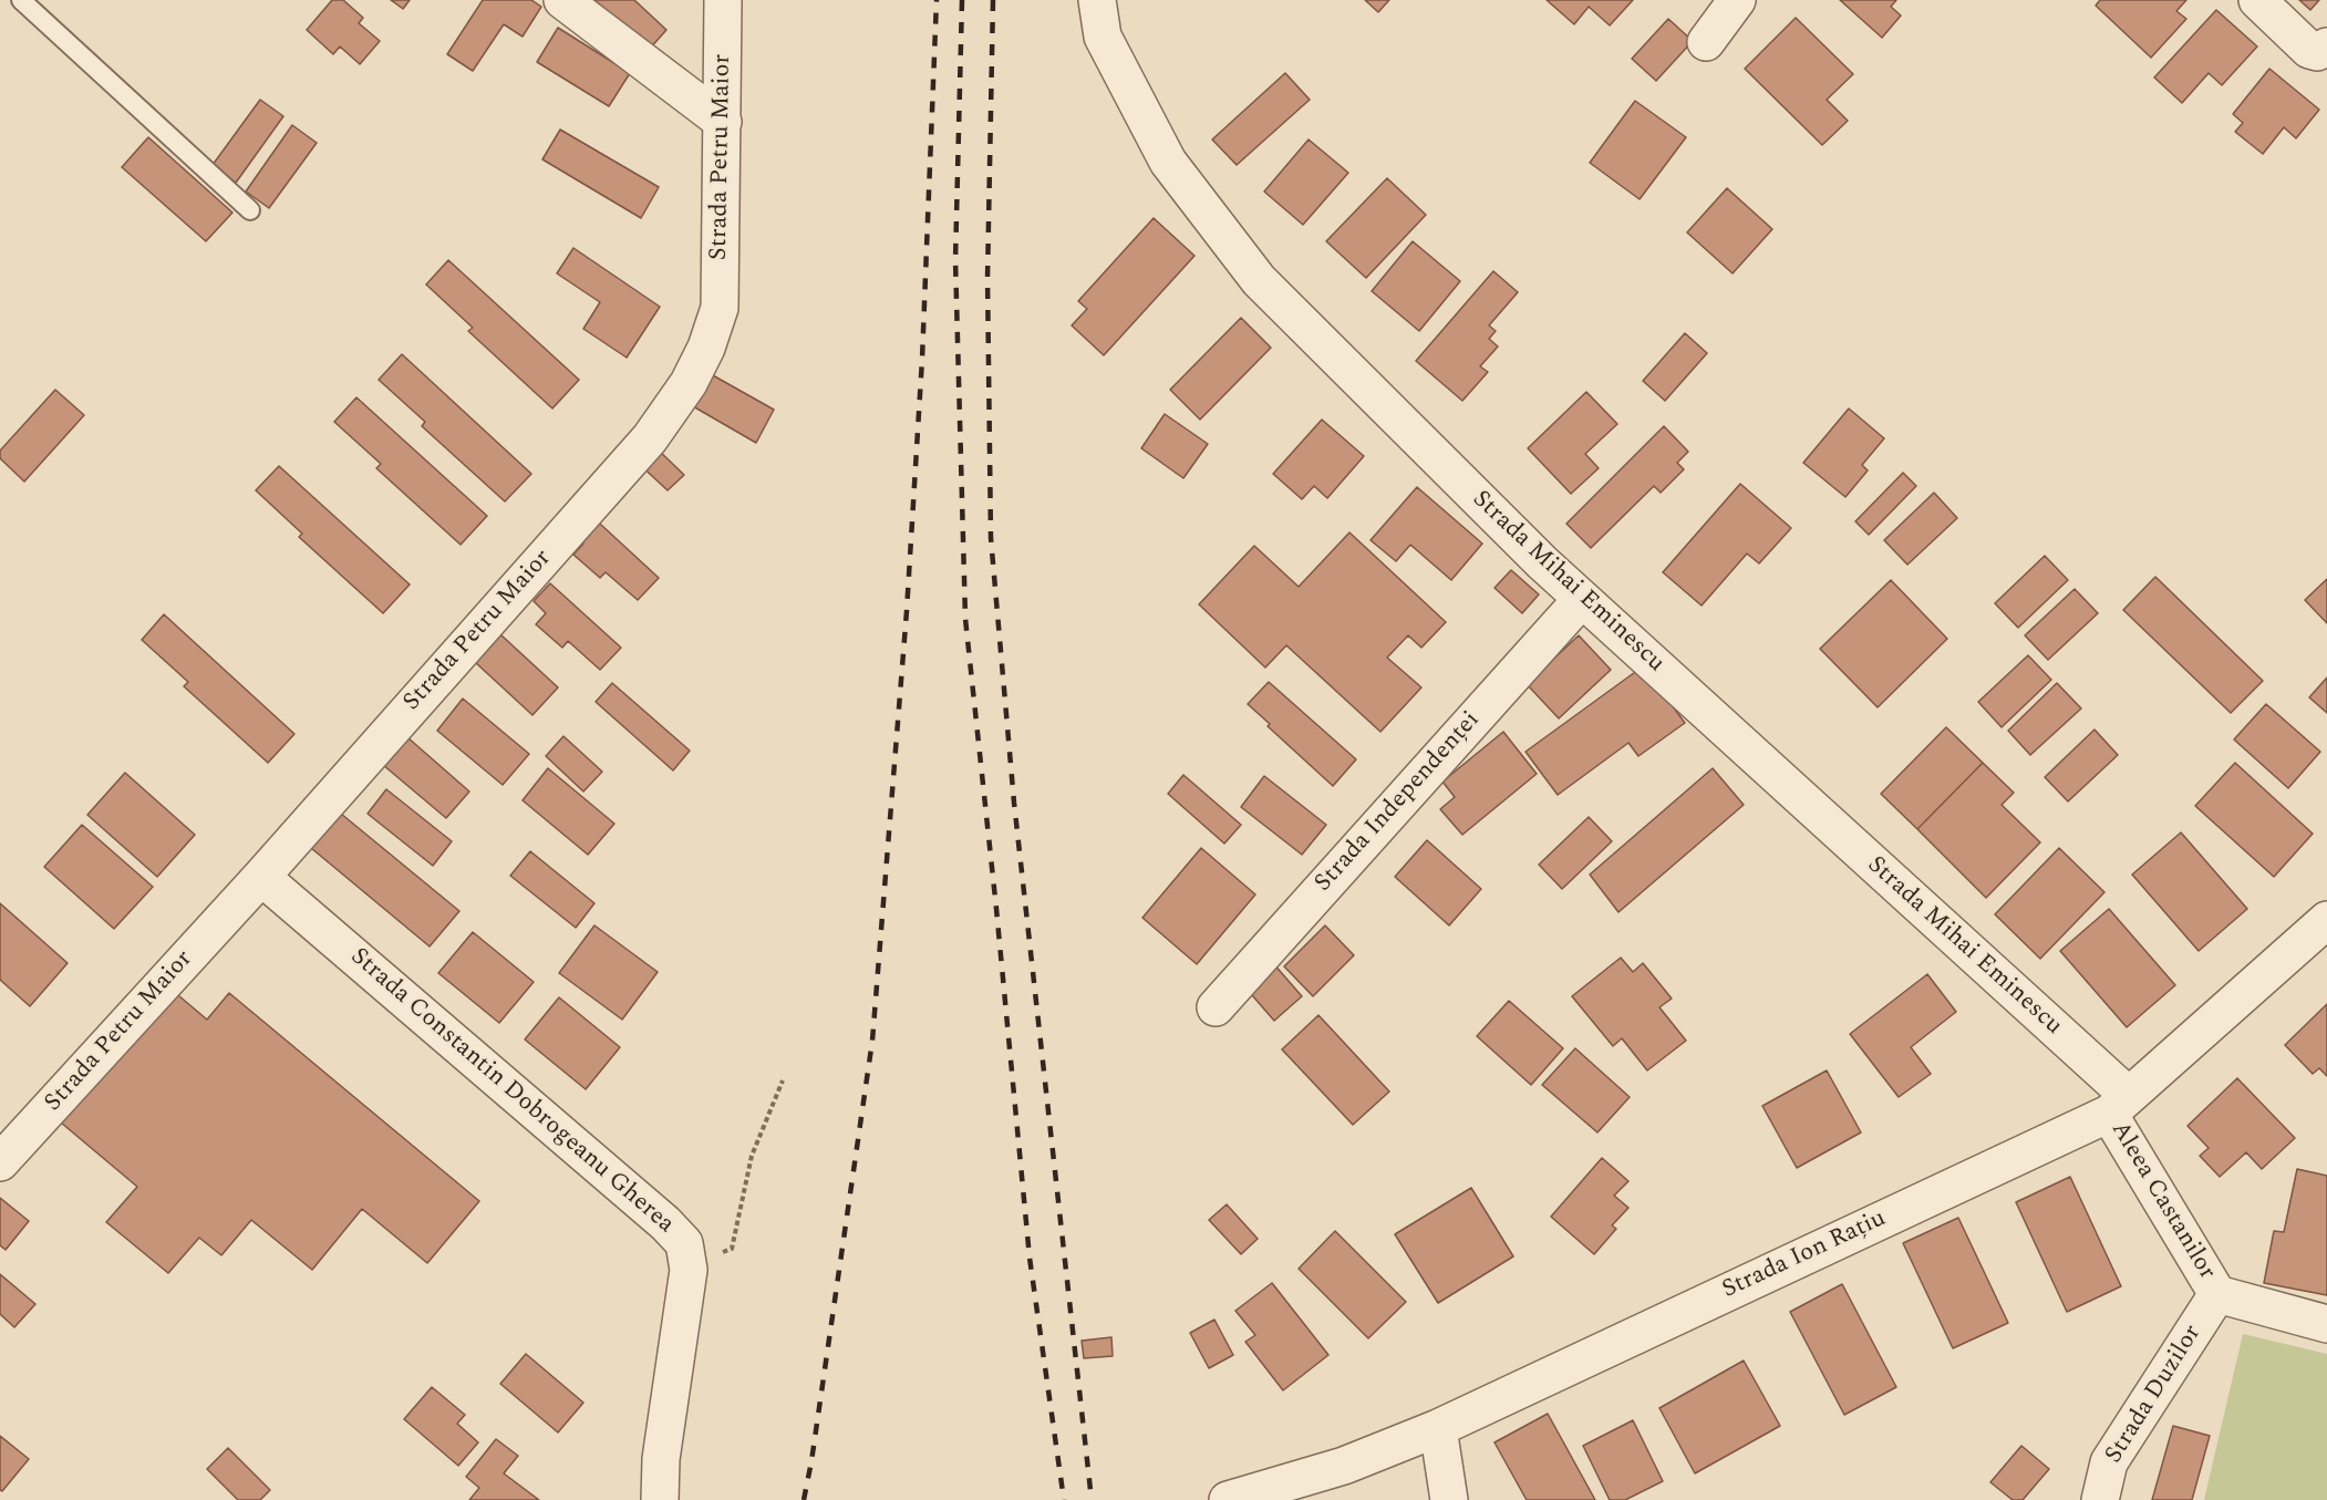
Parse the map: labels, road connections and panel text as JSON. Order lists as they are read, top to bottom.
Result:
{
  "streets": {
    "street": [
      "Strada Petru Maior",
      "Strada Mihai Eminescu",
      "Strada Independenței",
      "Strada Constantin Dobrogeanu Gherea",
      "Aleea Castanilor",
      "Strada Ion Rațiu",
      "Strada Duzilor"
    ]
  },
  "crossings": [
    ["Strada Petru Maior", "Strada Constantin Dobrogeanu Gherea"],
    ["Strada Mihai Eminescu", "Strada Independenței"],
    ["Strada Mihai Eminescu", "Aleea Castanilor"],
    ["Strada Mihai Eminescu", "Strada Ion Rațiu"],
    ["Aleea Castanilor", "Strada Ion Rațiu"],
    ["Aleea Castanilor", "Strada Duzilor"]
  ]
}
